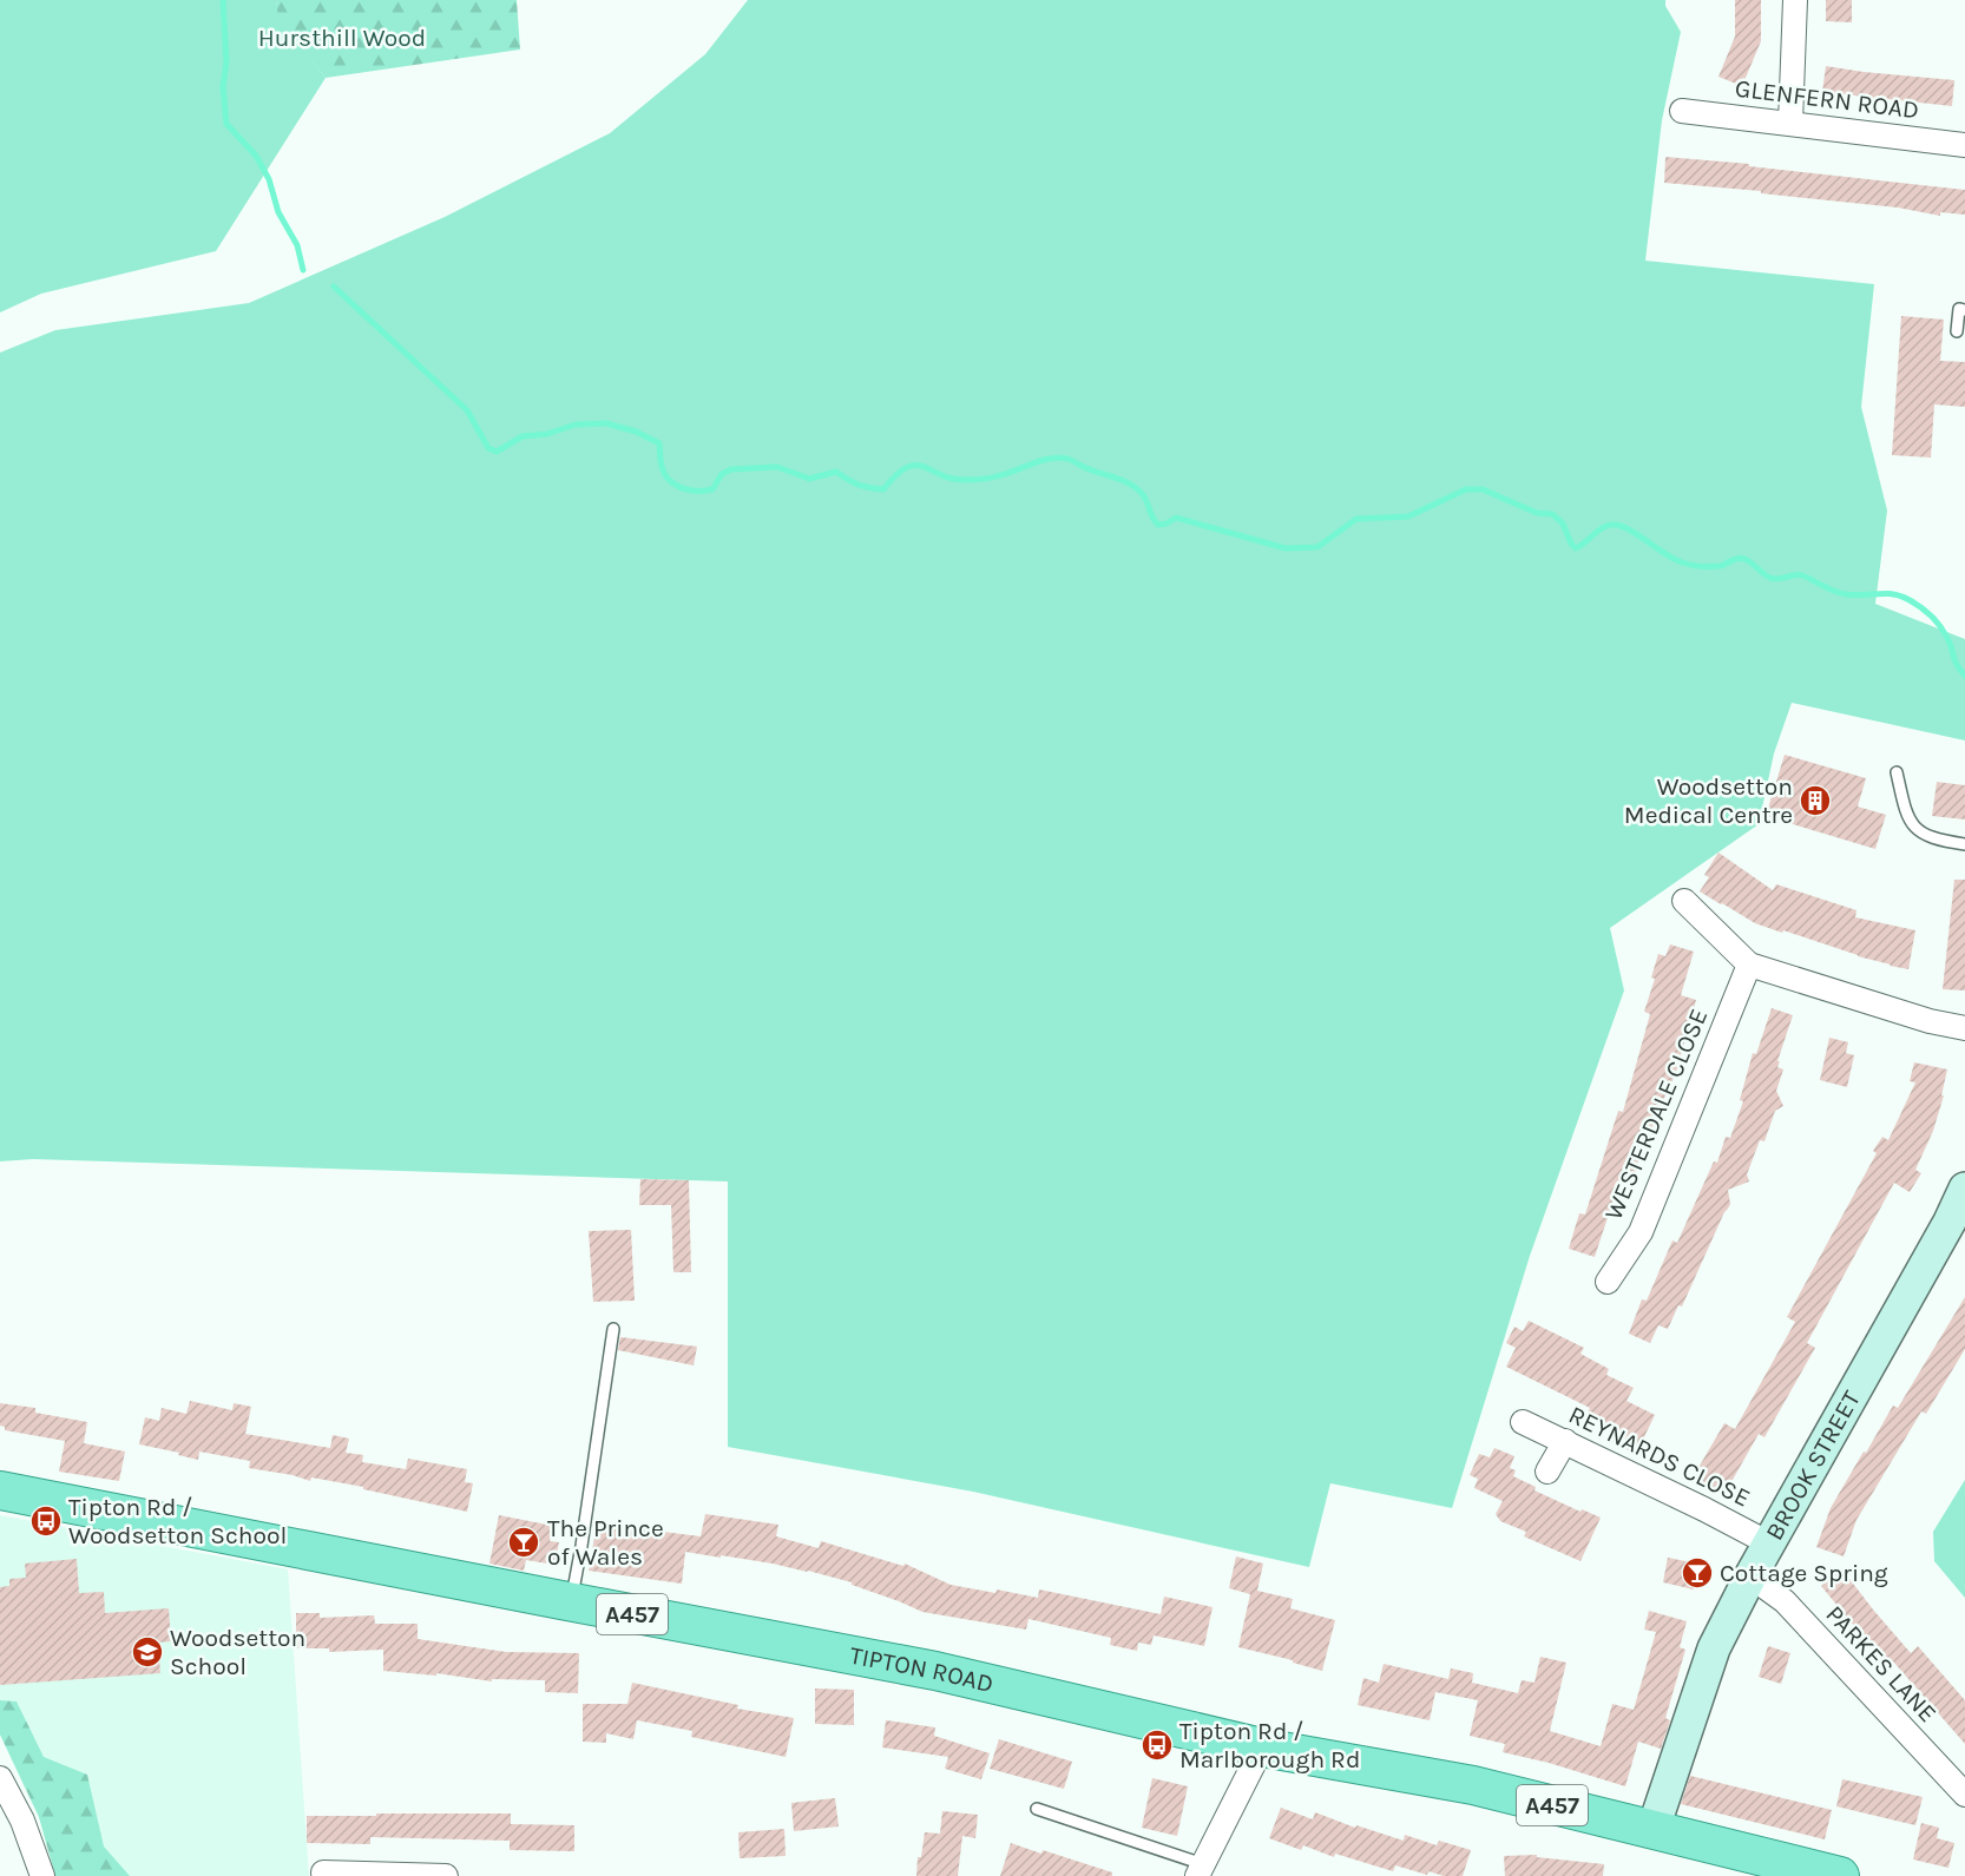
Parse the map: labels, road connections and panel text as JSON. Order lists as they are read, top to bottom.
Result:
{
  "streets": {
    "main road": ["A457", "TIPTON ROAD"],
    "street": [
      "GLENFERN ROAD",
      "WESTERDALE CLOSE",
      "REYNARDS CLOSE",
      "BROOK STREET",
      "PARKES LANE"
    ]
  },
  "crossings": [
    ["REYNARDS CLOSE", "BROOK STREET"],
    ["BROOK STREET", "PARKES LANE"],
    ["BROOK STREET", "TIPTON ROAD"]
  ],
  "parks": ["Hursthill Wood"],
  "places": {
    "building": ["Woodsetton Medical Centre"],
    "bus stop": ["Tipton Rd / Woodsetton School", "Tipton Rd / Marlborough Rd"],
    "bar": ["The Prince of Wales", "Cottage Spring"],
    "school or university": ["Woodsetton School"]
  }
}
